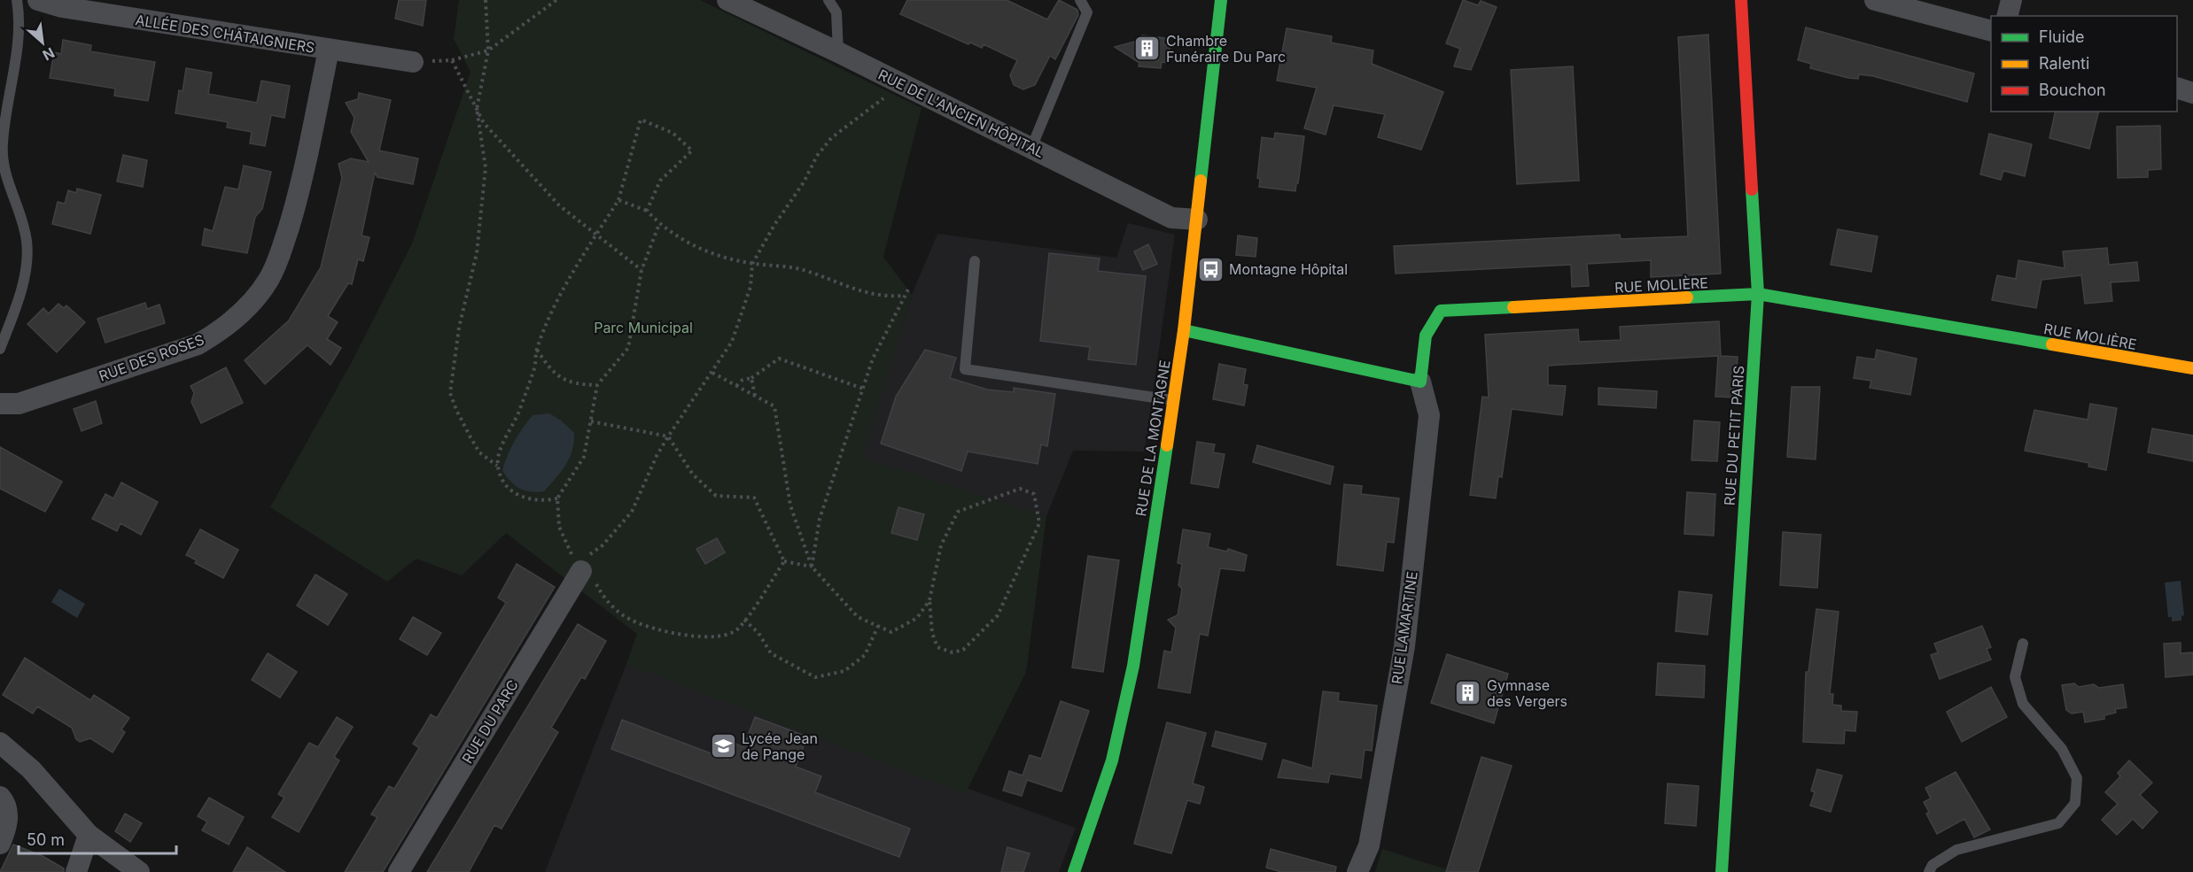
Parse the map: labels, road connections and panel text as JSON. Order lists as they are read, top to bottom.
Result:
{
  "streets": {
    "street": [
      "ALLÉE DES CHÂTAIGNIERS",
      "RUE DE L'ANCIEN HÔPITAL",
      "RUE MOLIÈRE",
      "RUE DES ROSES",
      "RUE DU PETIT PARIS",
      "RUE DE LA MONTAGNE",
      "RUE LAMARTINE",
      "RUE DU PARC"
    ]
  },
  "crossings": [
    ["ALLÉE DES CHÂTAIGNIERS", "RUE DES ROSES"],
    ["RUE DE L'ANCIEN HÔPITAL", "RUE DE LA MONTAGNE"],
    ["RUE MOLIÈRE", "RUE DU PETIT PARIS"],
    ["RUE MOLIÈRE", "RUE LAMARTINE"]
  ],
  "parks": ["Parc Municipal"],
  "places": {
    "building": ["Chambre Funéraire Du Parc", "Gymnase des Vergers"],
    "bus stop": ["Montagne Hôpital"],
    "school or university": ["Lycée Jean de Pange"]
  },
  "legend": ["Fluide", "Ralenti", "Bouchon"],
  "scale_bar": "50 m",
  "north": "bottom right"
}
